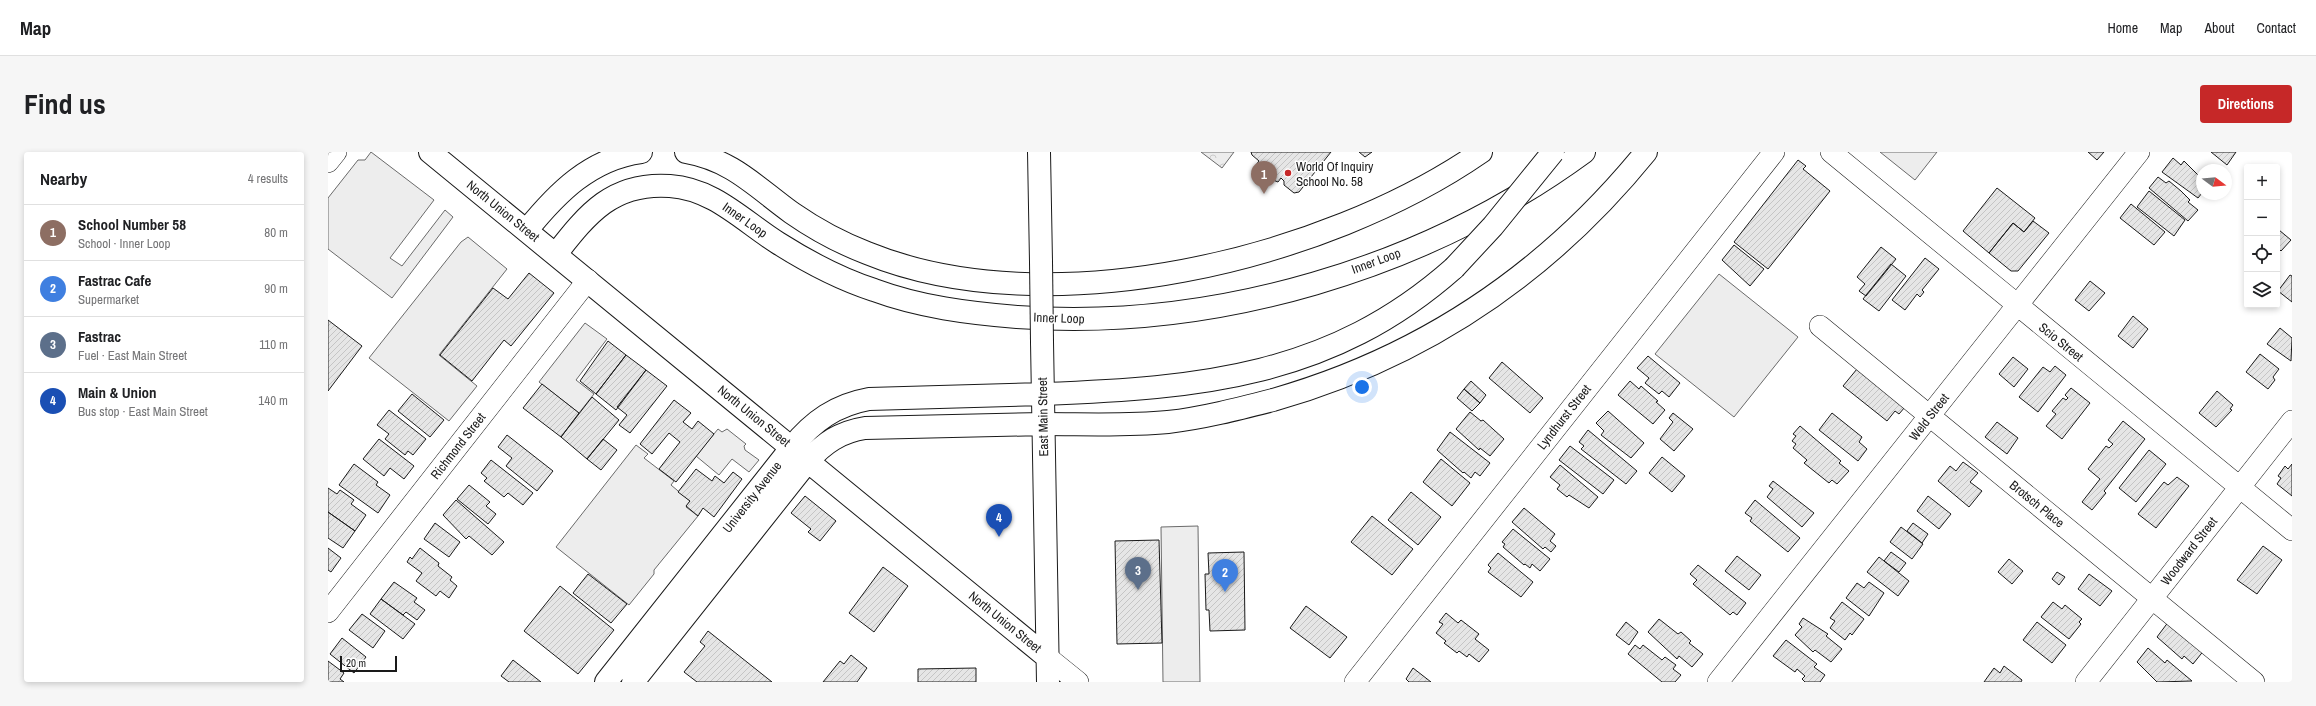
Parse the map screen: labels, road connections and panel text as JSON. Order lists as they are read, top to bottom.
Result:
{
  "streets": {
    "main road": [
      "North Union Street",
      "Inner Loop",
      "East Main Street",
      "University Avenue"
    ],
    "street": [
      "Scio Street",
      "Lyndhurst Street",
      "Weld Street",
      "Richmond Street",
      "Brotsch Place",
      "Woodward Street"
    ]
  },
  "crossings": [
    ["North Union Street", "Inner Loop"],
    ["North Union Street", "East Main Street"],
    ["North Union Street", "Richmond Street"],
    ["North Union Street", "University Avenue"],
    ["Scio Street", "Weld Street"],
    ["Scio Street", "Woodward Street"],
    ["East Main Street", "University Avenue"],
    ["Weld Street", "Brotsch Place"],
    ["Brotsch Place", "Woodward Street"]
  ],
  "places": ["World Of Inquiry School No. 58"],
  "scale_bar": "20 m",
  "north": "right",
  "page": {
    "header": "Map",
    "nav": [
      "Home",
      "Map",
      "About",
      "Contact"
    ],
    "title": "Find us",
    "buttons": "Directions",
    "heading": ["Nearby", "4 results"],
    "pins": [
      "1",
      "4",
      "3",
      "2"
    ],
    "map_buttons": ["+", "−"],
    "list": [
      {
        "mark": "1",
        "name": "School Number 58",
        "note": "School · Inner Loop",
        "value": "80 m"
      },
      {
        "mark": "2",
        "name": "Fastrac Cafe",
        "note": "Supermarket",
        "value": "90 m"
      },
      {
        "mark": "3",
        "name": "Fastrac",
        "note": "Fuel · East Main Street",
        "value": "110 m"
      },
      {
        "mark": "4",
        "name": "Main & Union",
        "note": "Bus stop · East Main Street",
        "value": "140 m"
      }
    ],
    "scale": "20 m"
  }
}
